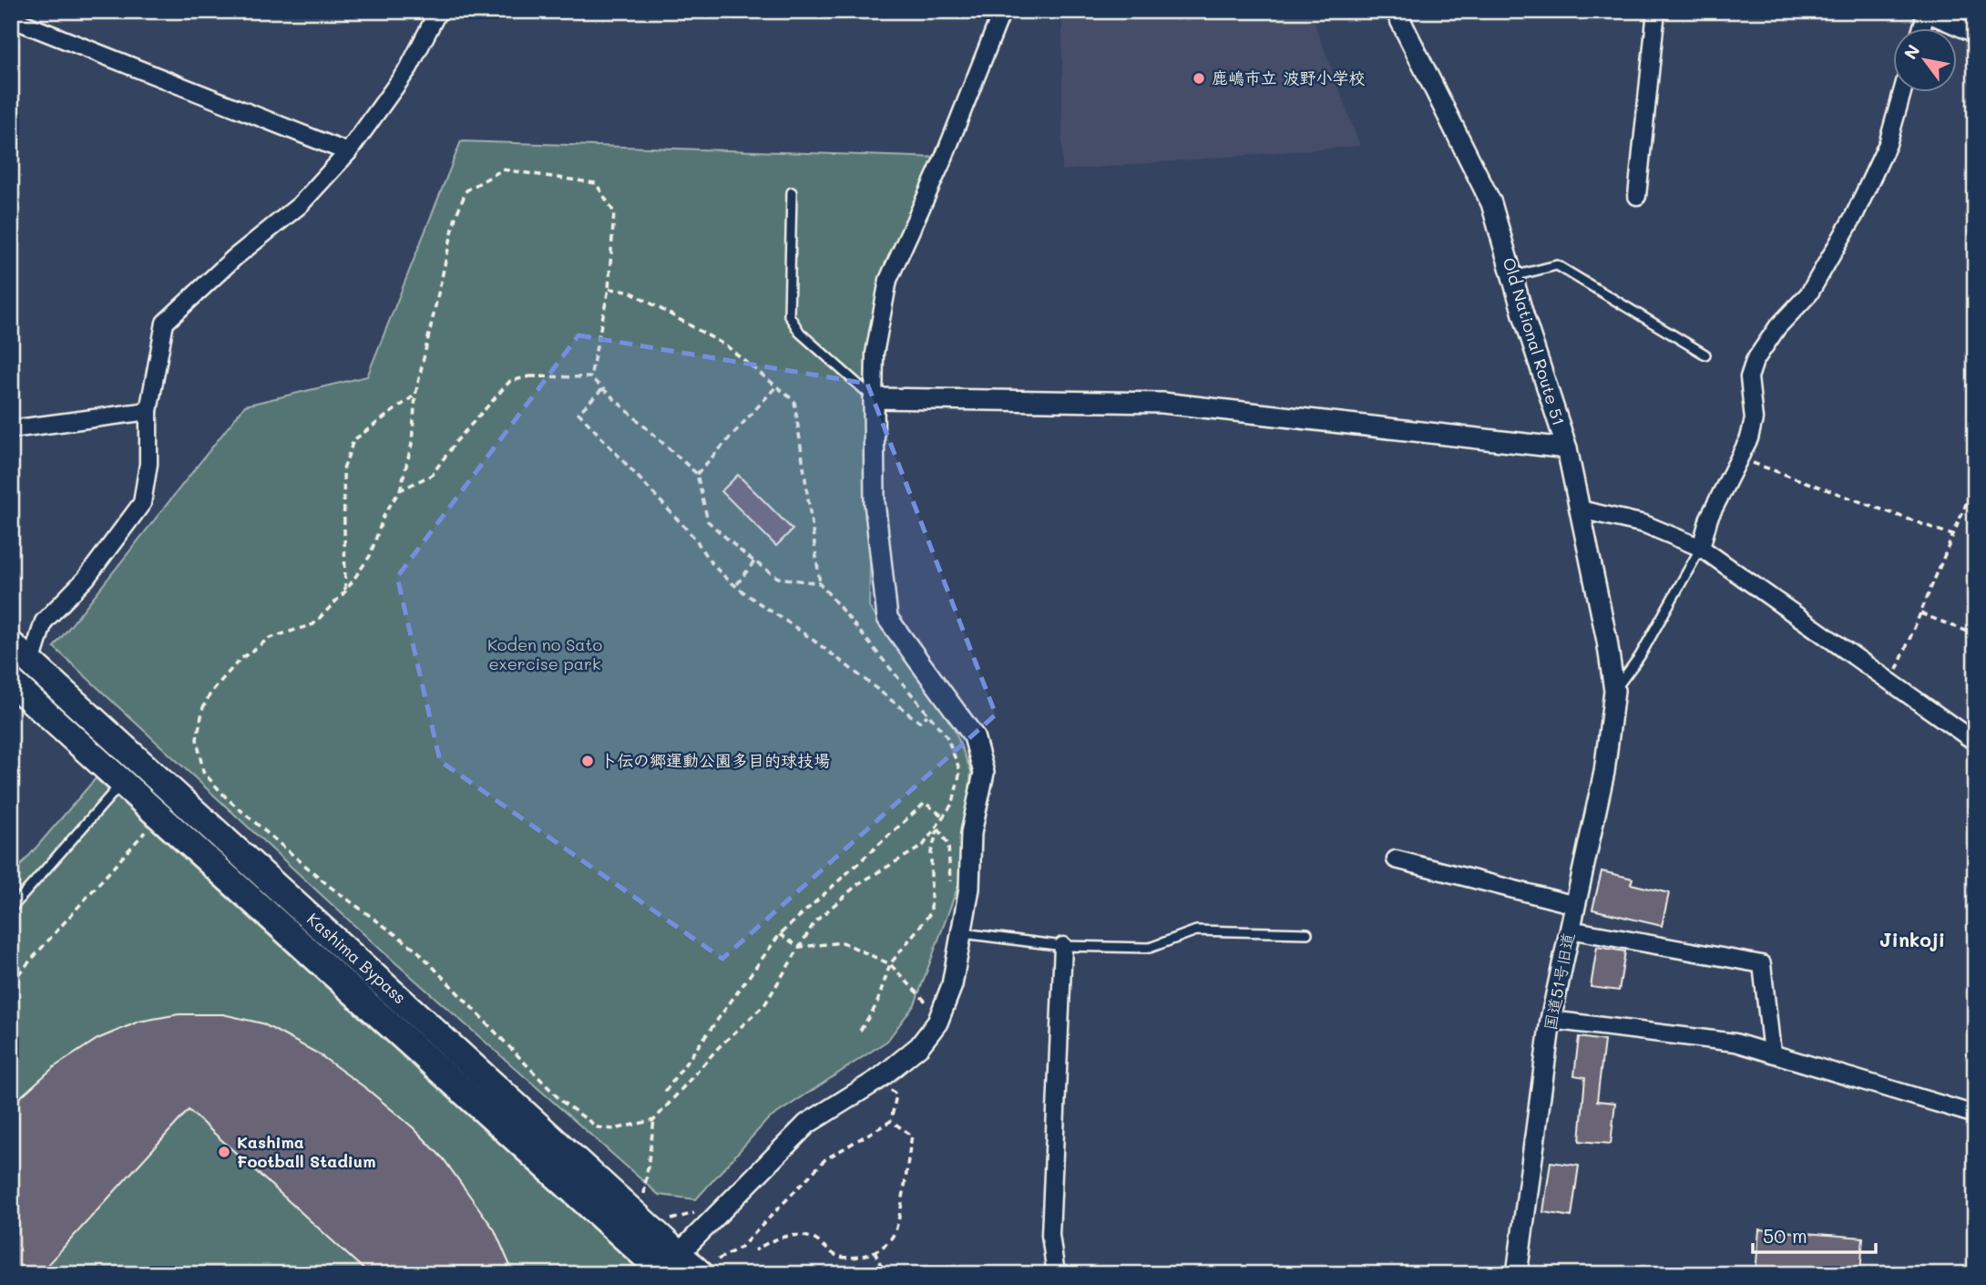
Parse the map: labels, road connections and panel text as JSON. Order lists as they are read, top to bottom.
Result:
{
  "streets": {
    "highway": ["Kashima Bypass"],
    "street": ["Old National Route 51", "国道51号旧道"]
  },
  "crossings": [
    ["Old National Route 51", "国道51号旧道"]
  ],
  "districts": ["Jinkoji"],
  "parks": ["Koden no Sato exercise park"],
  "places": ["鹿嶋市立 波野小学校", "卜伝の郷運動公園多目的球技場", "Kashima Football Stadium"],
  "scale_bar": "50 m",
  "north": "top left"
}
